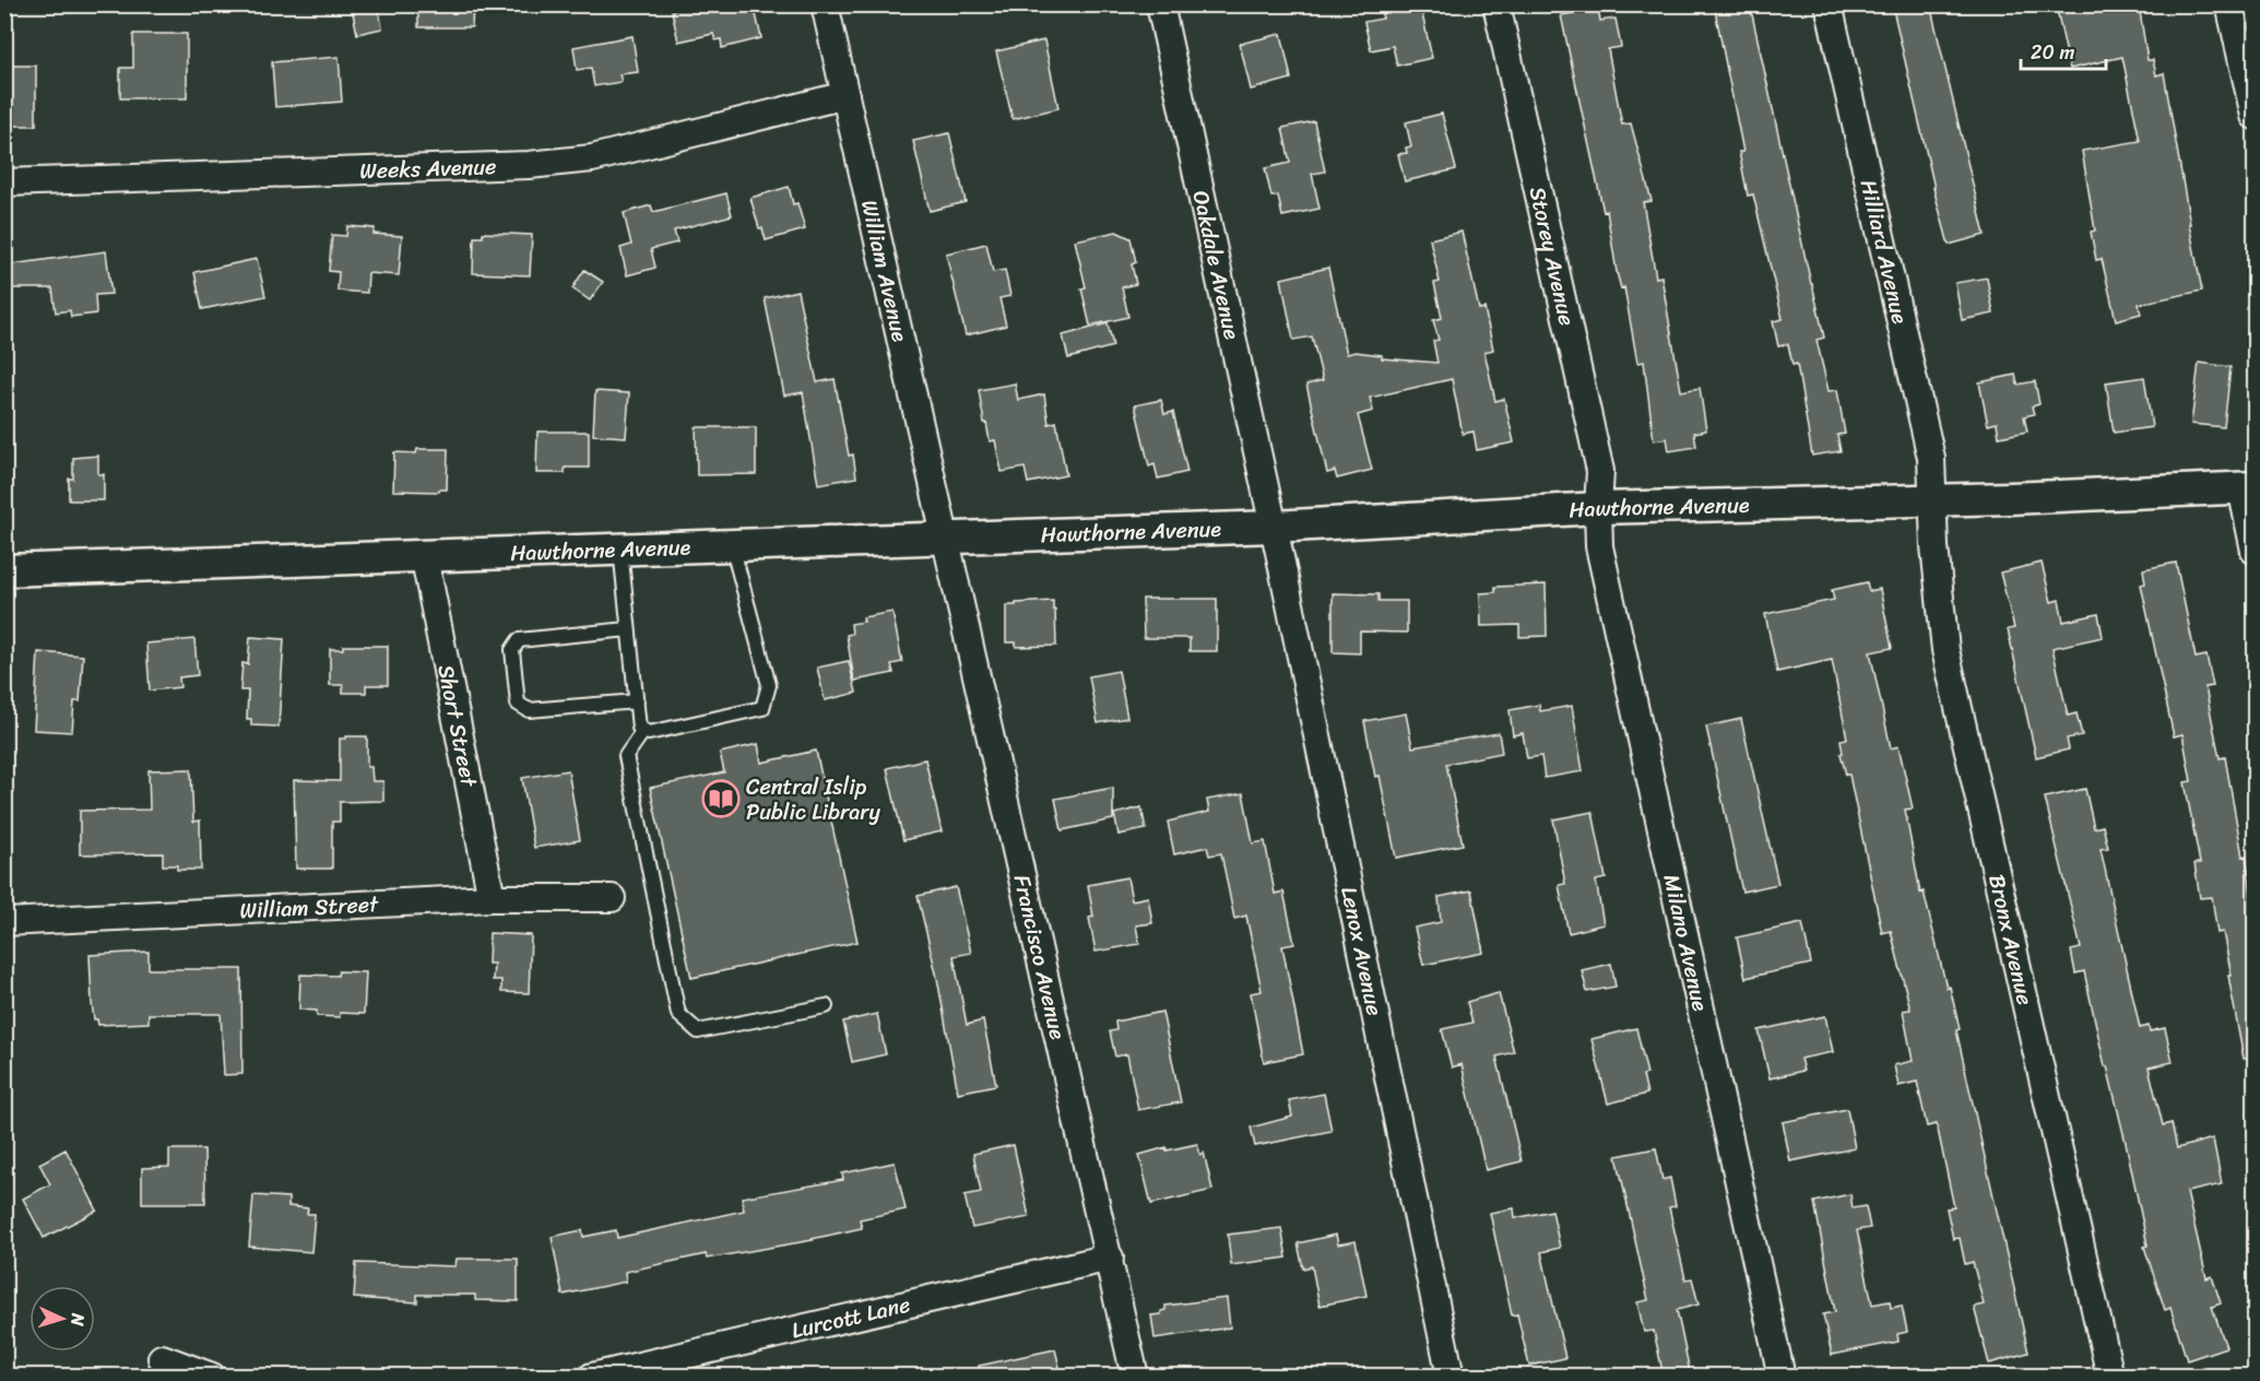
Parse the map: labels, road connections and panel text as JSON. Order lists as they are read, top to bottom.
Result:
{
  "streets": {
    "street": [
      "Weeks Avenue",
      "Hilliard Avenue",
      "Storey Avenue",
      "Oakdale Avenue",
      "William Avenue",
      "Hawthorne Avenue",
      "Short Street",
      "William Street",
      "Bronx Avenue",
      "Milano Avenue",
      "Lenox Avenue",
      "Francisco Avenue",
      "Lurcott Lane"
    ]
  },
  "crossings": [
    ["Weeks Avenue", "William Avenue"],
    ["Hilliard Avenue", "Hawthorne Avenue"],
    ["Hilliard Avenue", "Bronx Avenue"],
    ["Storey Avenue", "Hawthorne Avenue"],
    ["Storey Avenue", "Milano Avenue"],
    ["Oakdale Avenue", "Hawthorne Avenue"],
    ["Oakdale Avenue", "Lenox Avenue"],
    ["William Avenue", "Hawthorne Avenue"],
    ["William Avenue", "Francisco Avenue"],
    ["Hawthorne Avenue", "Short Street"],
    ["Hawthorne Avenue", "Bronx Avenue"],
    ["Hawthorne Avenue", "Milano Avenue"],
    ["Hawthorne Avenue", "Lenox Avenue"],
    ["Hawthorne Avenue", "Francisco Avenue"],
    ["Short Street", "William Street"],
    ["Francisco Avenue", "Lurcott Lane"]
  ],
  "places": {
    "library": ["Central Islip Public Library"]
  },
  "scale_bar": "20 m",
  "north": "right"
}
